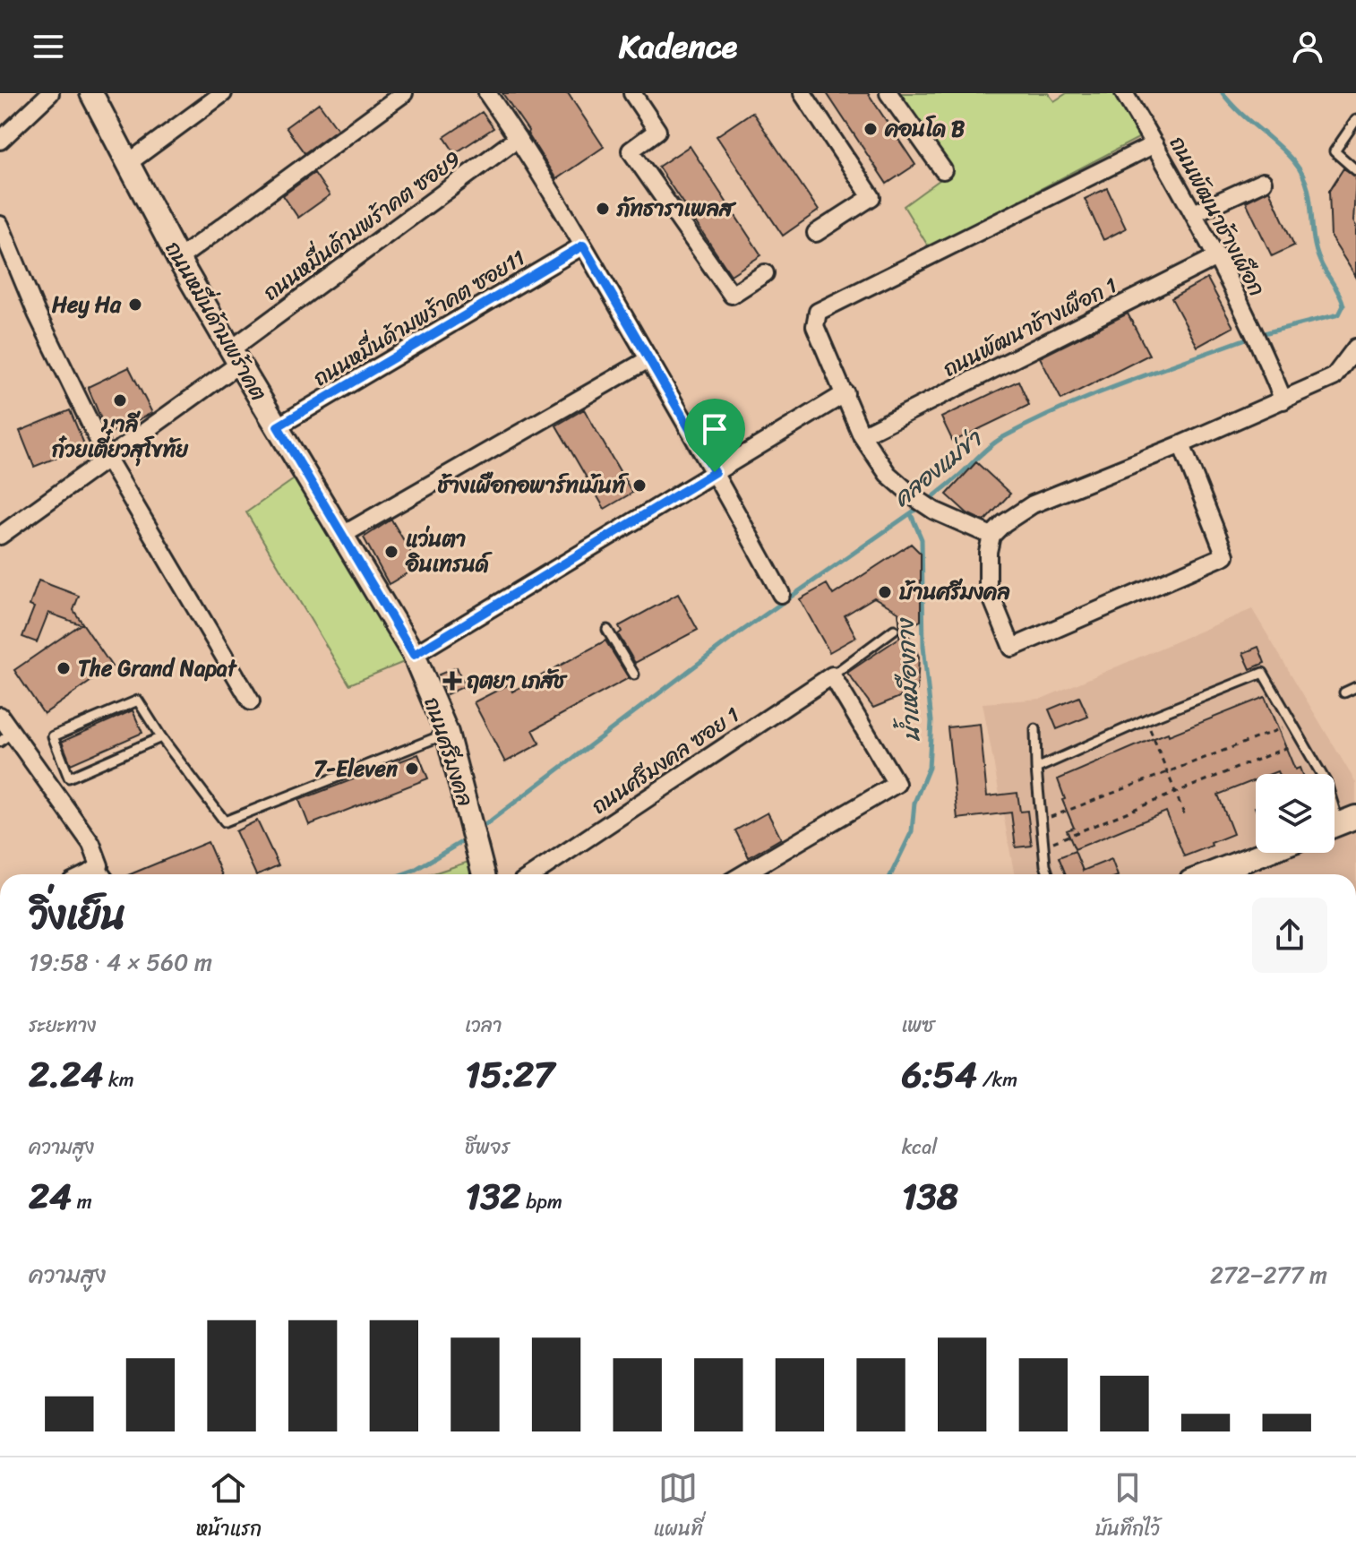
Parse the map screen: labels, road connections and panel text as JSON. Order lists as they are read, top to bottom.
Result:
{
  "streets": {
    "street": [
      "ถนนพัฒนาช้างเผือก",
      "ถนนหมื่่นด้ามพร้าคต ซอย9",
      "ถนนหมื่่นด้ามพร้าคต ซอย11",
      "ถนนหมื่่นด้ามพร้าคต",
      "ถนนพัฒนาช้างเผือก 1",
      "ถนนศรีมงคล",
      "ถนนศรีมงคล ซอย 1"
    ]
  },
  "crossings": [
    ["ถนนพัฒนาช้างเผือก", "ถนนพัฒนาช้างเผือก 1"],
    ["ถนนหมื่่นด้ามพร้าคต ซอย9", "ถนนหมื่่นด้ามพร้าคต"],
    ["ถนนหมื่่นด้ามพร้าคต ซอย11", "ถนนหมื่่นด้ามพร้าคต"],
    ["ถนนหมื่่นด้ามพร้าคต", "ถนนศรีมงคล"]
  ],
  "water": ["คลองแม่ข่า", "น้ำเหมืองกาง"],
  "places": {
    "other": [
      "คอนโด B",
      "ภัทธาราเพลส",
      "Hey Ha",
      "มาลี ก๋วยเตี๋ยวสุโขทัย",
      "ช้างเผือกอพาร์ทเม้นท์",
      "แว่นตา อินเทรนด์",
      "บ้านศรีมงคล",
      "The Grand Napat",
      "7-Eleven"
    ],
    "health": ["ฤตยา เภสัช"]
  },
  "page": {
    "header": "Kadence",
    "heading": ["วิ่งเย็น", "19:58 · 4 × 560 m"],
    "stats": [
      ["ระยะทาง", "2.24 km"],
      ["เวลา", "15:27"],
      ["เพซ", "6:54 /km"],
      ["ความสูง", "24 m"],
      ["ชีพจร", "132 bpm"],
      ["kcal", "138"]
    ],
    "chart": ["ความสูง", "272–277 m"],
    "tabs": ["หน้าแรก", "แผนที่", "บันทึกไว้"]
  }
}
